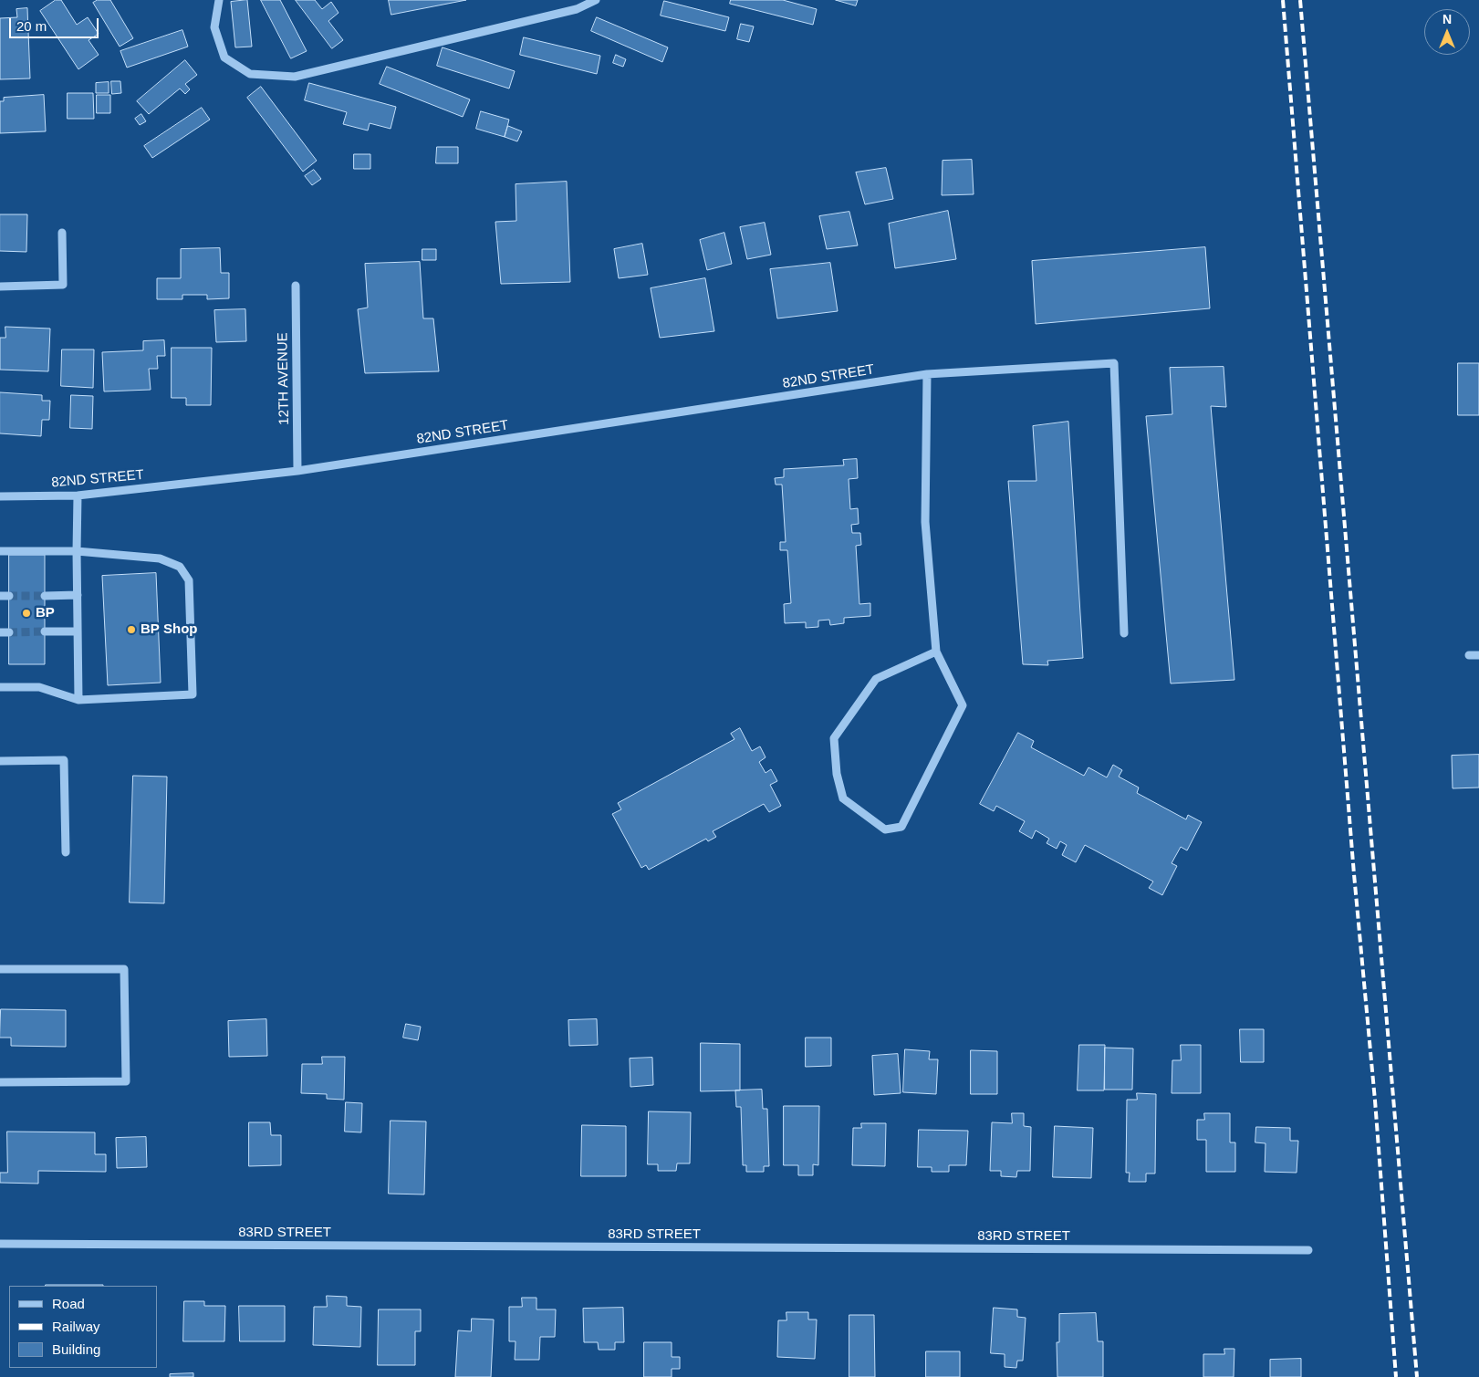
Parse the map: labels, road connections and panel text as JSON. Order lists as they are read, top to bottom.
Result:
{
  "streets": {
    "street": ["82ND STREET", "12TH AVENUE", "83RD STREET"]
  },
  "crossings": [
    ["82ND STREET", "12TH AVENUE"]
  ],
  "places": ["BP", "BP Shop"],
  "legend": ["Road", "Railway", "Building"],
  "scale_bar": "20 m",
  "north": "top"
}
